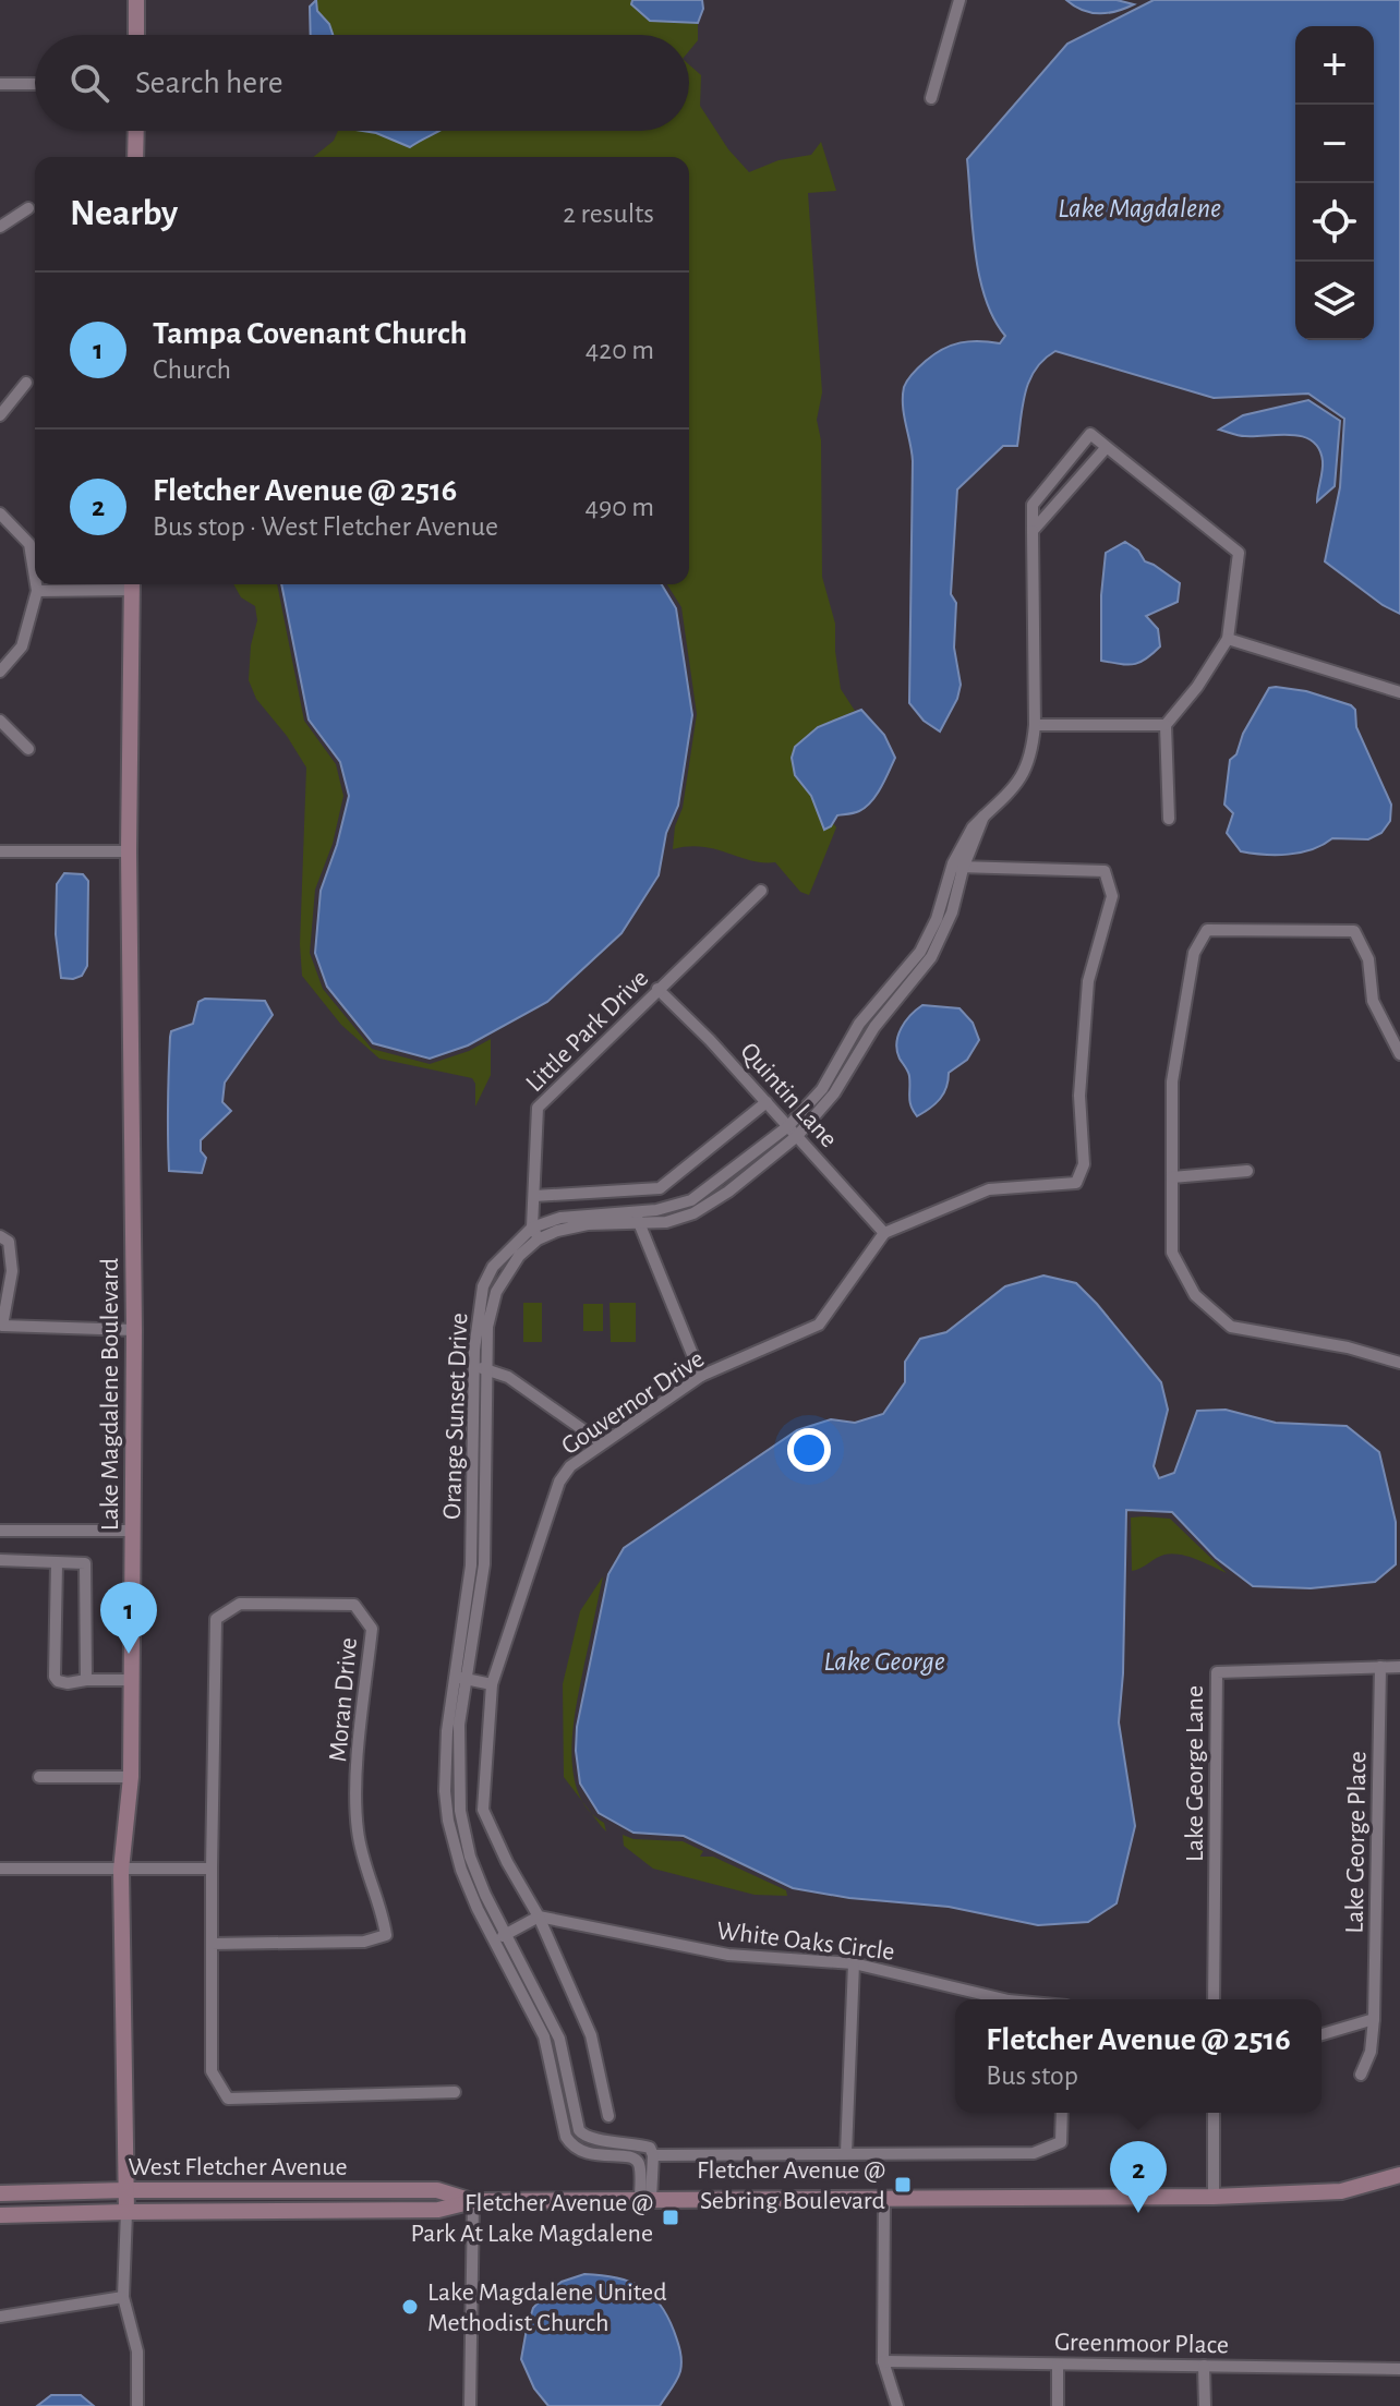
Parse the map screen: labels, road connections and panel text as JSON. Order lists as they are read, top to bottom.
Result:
{
  "streets": {
    "main road": ["Lake Magdalene Boulevard", "West Fletcher Avenue"],
    "street": [
      "Little Park Drive",
      "Quintin Lane",
      "Gouvernor Drive",
      "Orange Sunset Drive",
      "Moran Drive",
      "Lake George Lane",
      "Lake George Place",
      "White Oaks Circle",
      "Greenmoor Place"
    ]
  },
  "crossings": [
    ["Little Park Drive", "Quintin Lane"],
    ["Little Park Drive", "Gouvernor Drive"],
    ["Little Park Drive", "Orange Sunset Drive"],
    ["Quintin Lane", "Gouvernor Drive"],
    ["Quintin Lane", "Orange Sunset Drive"],
    ["Lake Magdalene Boulevard", "West Fletcher Avenue"],
    ["Gouvernor Drive", "Orange Sunset Drive"],
    ["Gouvernor Drive", "White Oaks Circle"],
    ["Orange Sunset Drive", "West Fletcher Avenue"],
    ["Lake George Lane", "Lake George Place"]
  ],
  "water": ["Lake Magdalene", "Lake George"],
  "places": {
    "transit": ["Fletcher Avenue @ Sebring Boulevard", "Fletcher Avenue @ Park At Lake Magdalene"],
    "other": ["Lake Magdalene United Methodist Church"]
  },
  "page": {
    "map_buttons": ["+", "−"],
    "search": "Search here",
    "heading": ["Nearby", "2 results"],
    "list": [
      {
        "mark": "1",
        "name": "Tampa Covenant Church",
        "note": "Church",
        "value": "420 m"
      },
      {
        "mark": "2",
        "name": "Fletcher Avenue @ 2516",
        "note": "Bus stop · West Fletcher Avenue",
        "value": "490 m"
      }
    ],
    "pins": ["1", "2"],
    "popup": ["Fletcher Avenue @ 2516", "Bus stop"]
  }
}
